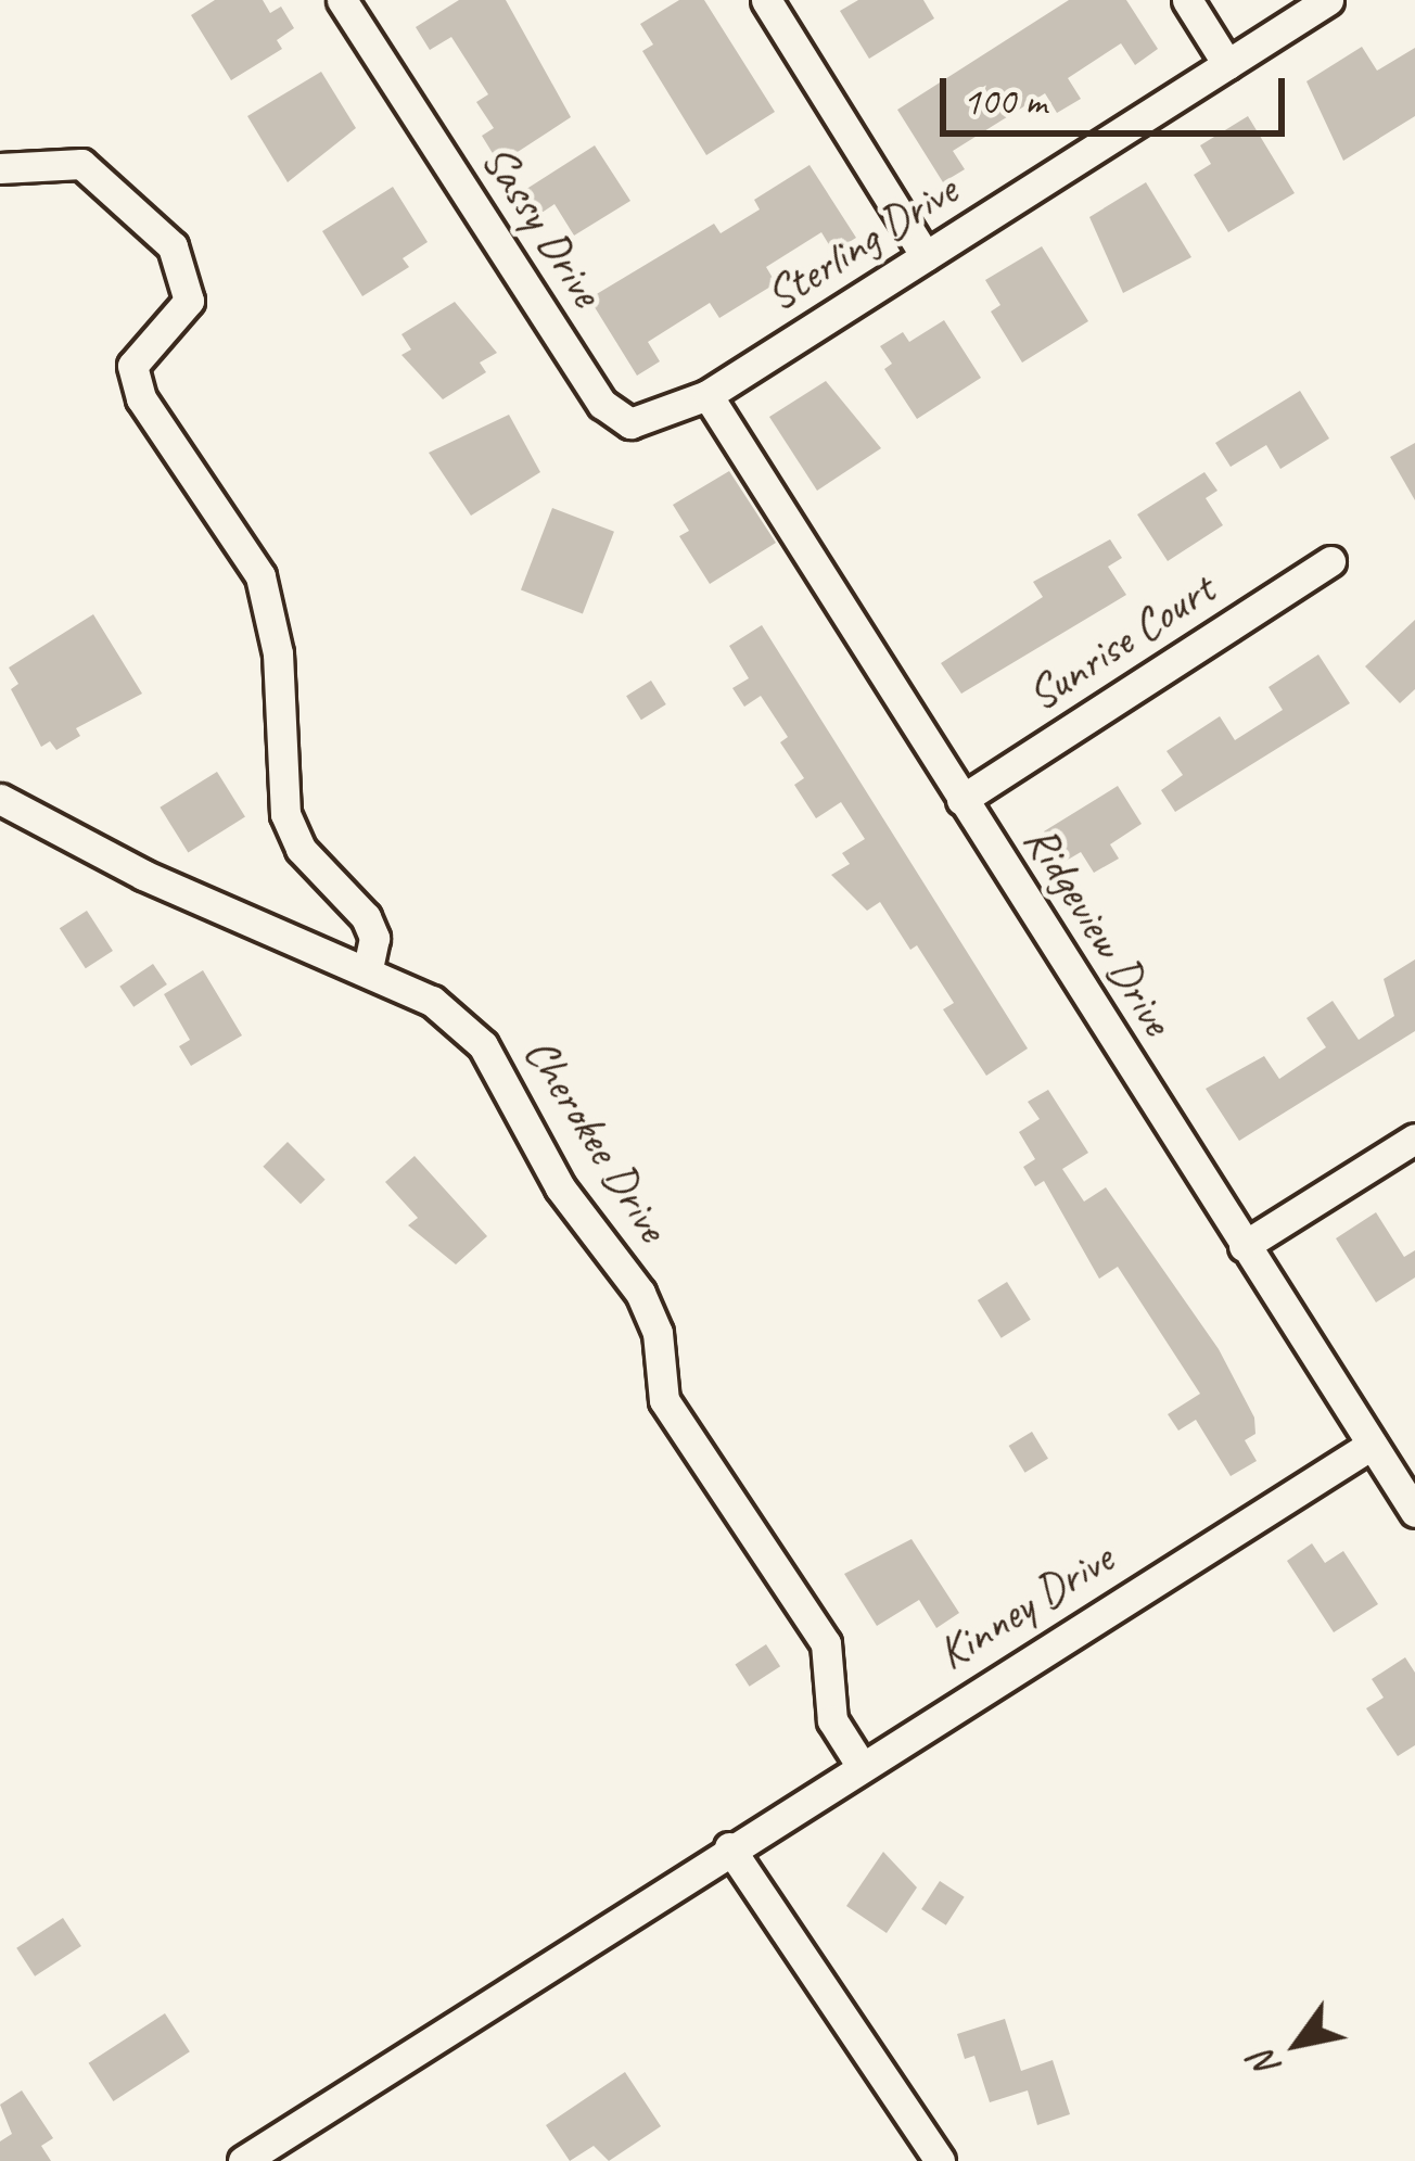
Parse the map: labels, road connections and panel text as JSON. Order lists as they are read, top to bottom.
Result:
{
  "streets": {
    "street": [
      "Sassy Drive",
      "Sterling Drive",
      "Sunrise Court",
      "Ridgeview Drive",
      "Cherokee Drive",
      "Kinney Drive"
    ]
  },
  "crossings": [
    ["Sassy Drive", "Sterling Drive"],
    ["Sassy Drive", "Ridgeview Drive"],
    ["Sterling Drive", "Ridgeview Drive"],
    ["Sunrise Court", "Ridgeview Drive"],
    ["Ridgeview Drive", "Kinney Drive"],
    ["Cherokee Drive", "Kinney Drive"]
  ],
  "scale_bar": "100 m",
  "north": "bottom left"
}
